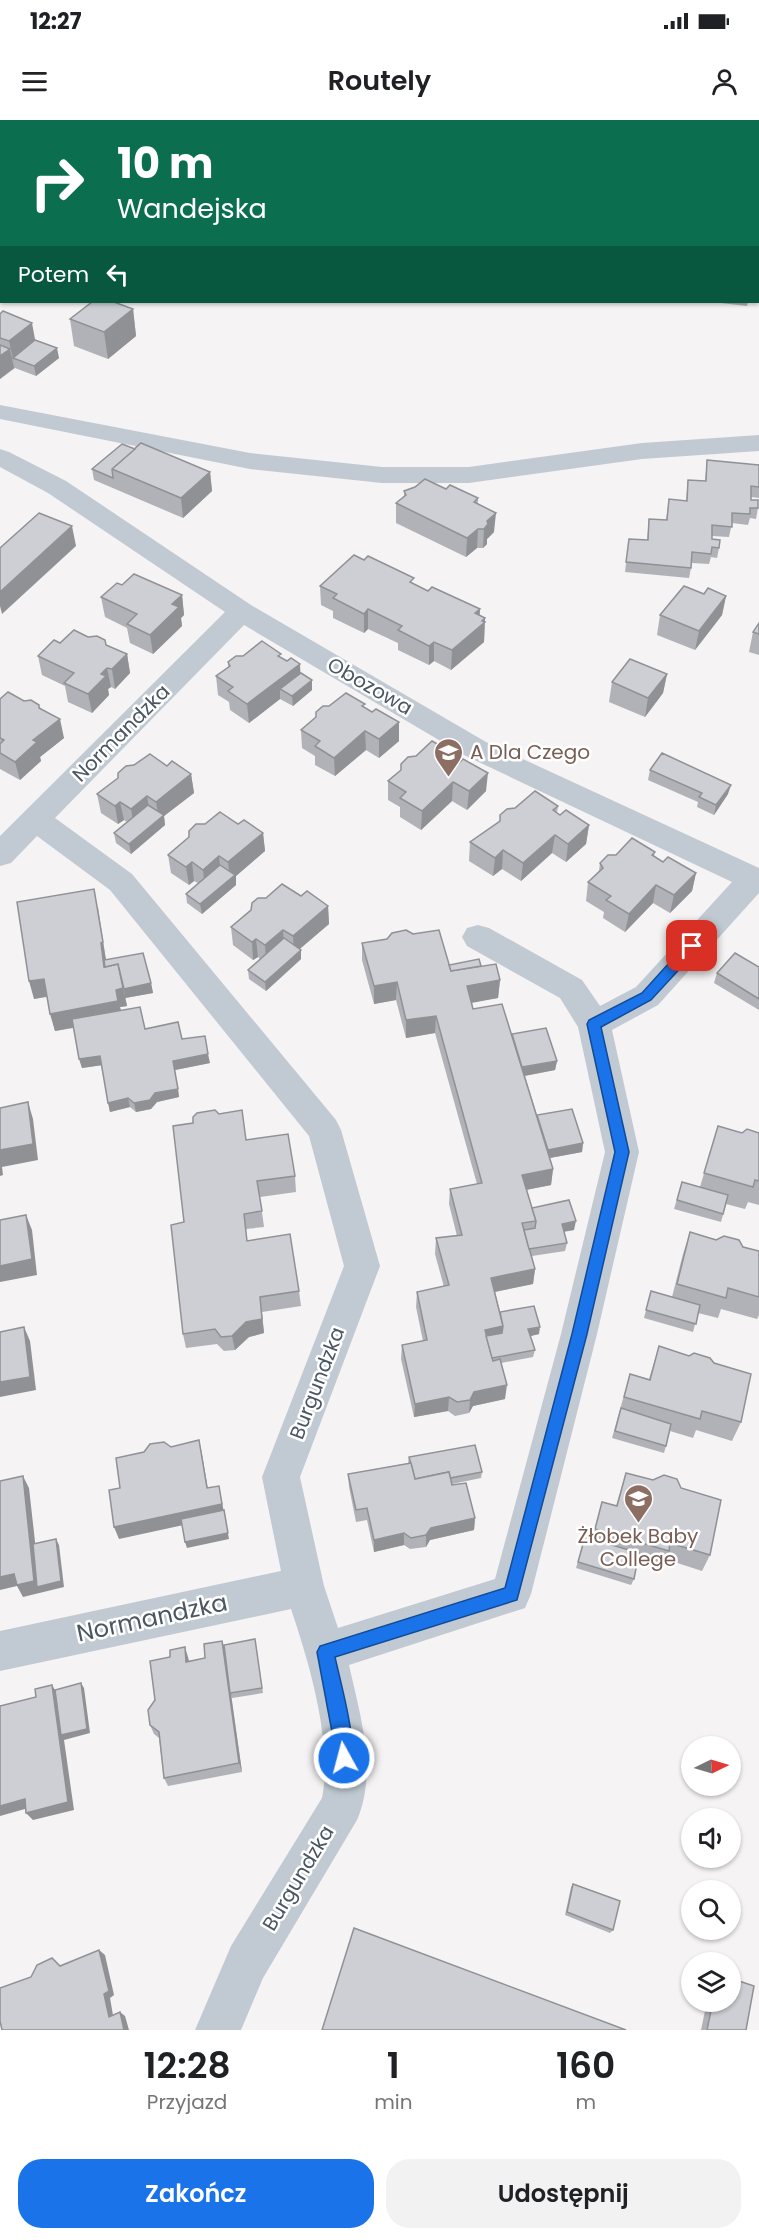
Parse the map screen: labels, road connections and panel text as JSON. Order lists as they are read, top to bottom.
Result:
{
  "streets": {
    "street": ["Obozowa", "Normandzka", "Burgundzka"]
  },
  "crossings": [
    ["Obozowa", "Normandzka"],
    ["Normandzka", "Burgundzka"]
  ],
  "places": {
    "school or university": ["A Dla Czego", "Żłobek Baby College"]
  },
  "north": "right",
  "page": {
    "status": "12:27",
    "header": "Routely",
    "turn": ["10 m", "Wandejska"],
    "then": "Potem",
    "eta": [
      "12:28",
      "Przyjazd",
      "1",
      "min",
      "160",
      "m"
    ],
    "buttons": ["Zakończ", "Udostępnij"]
  }
}
